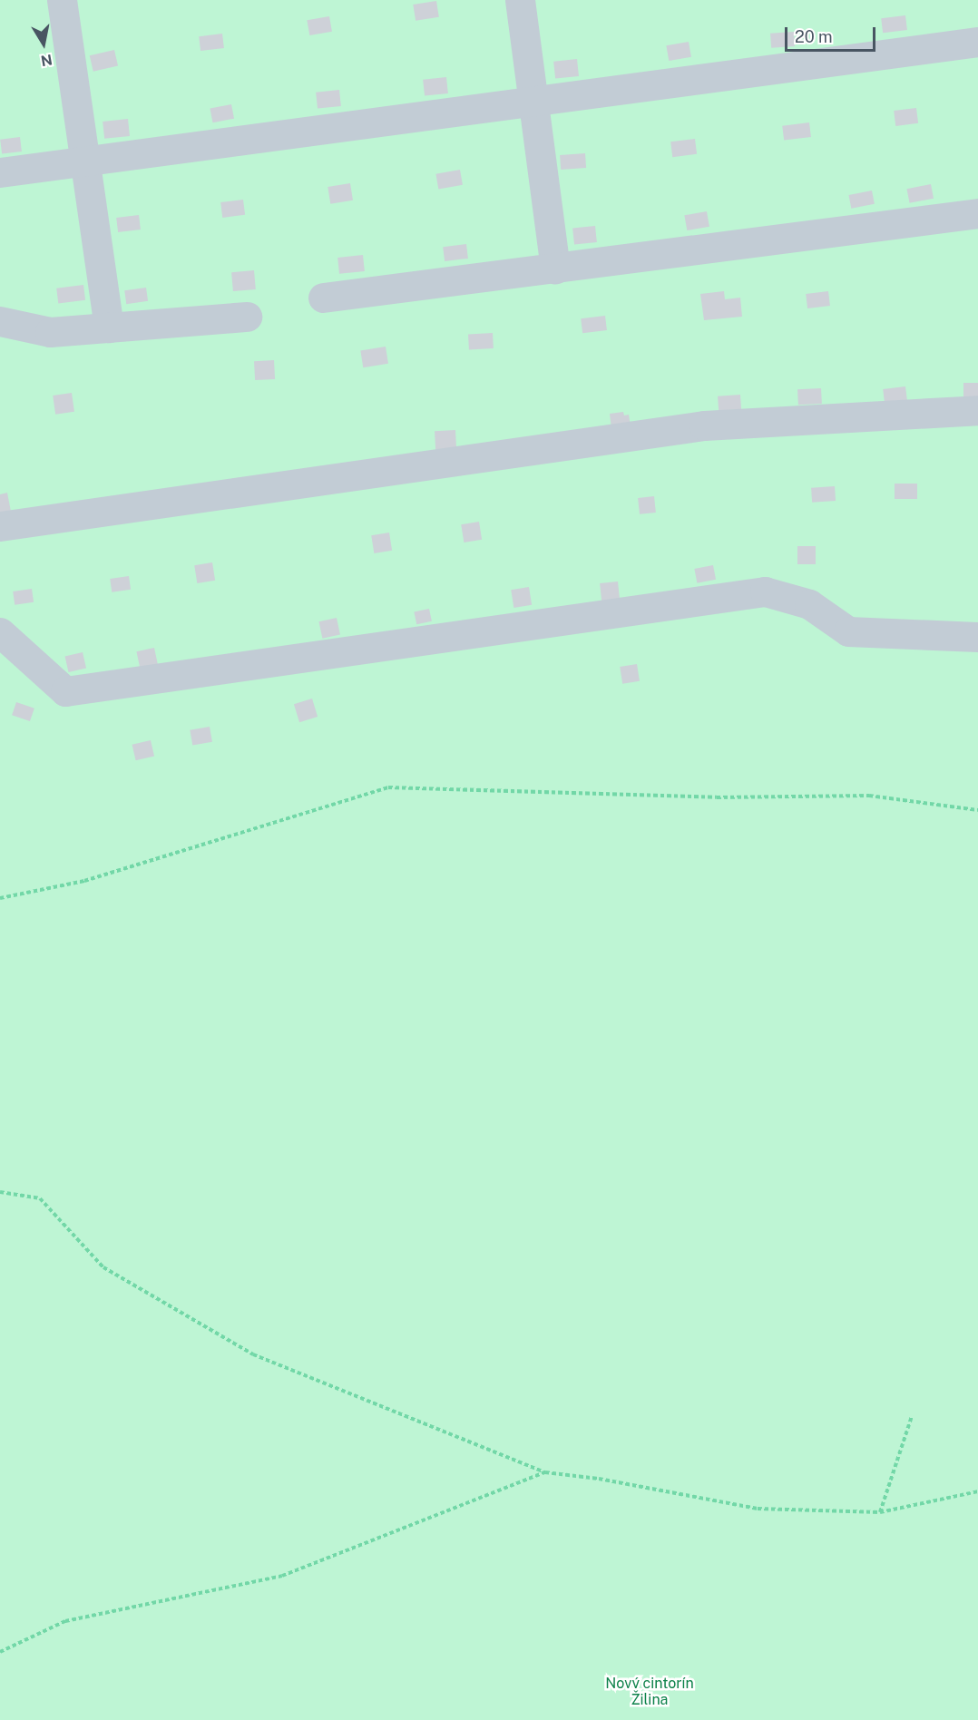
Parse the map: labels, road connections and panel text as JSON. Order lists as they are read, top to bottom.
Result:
{
  "parks": ["Nový cintorín Žilina"],
  "scale_bar": "20 m",
  "north": "bottom"
}
